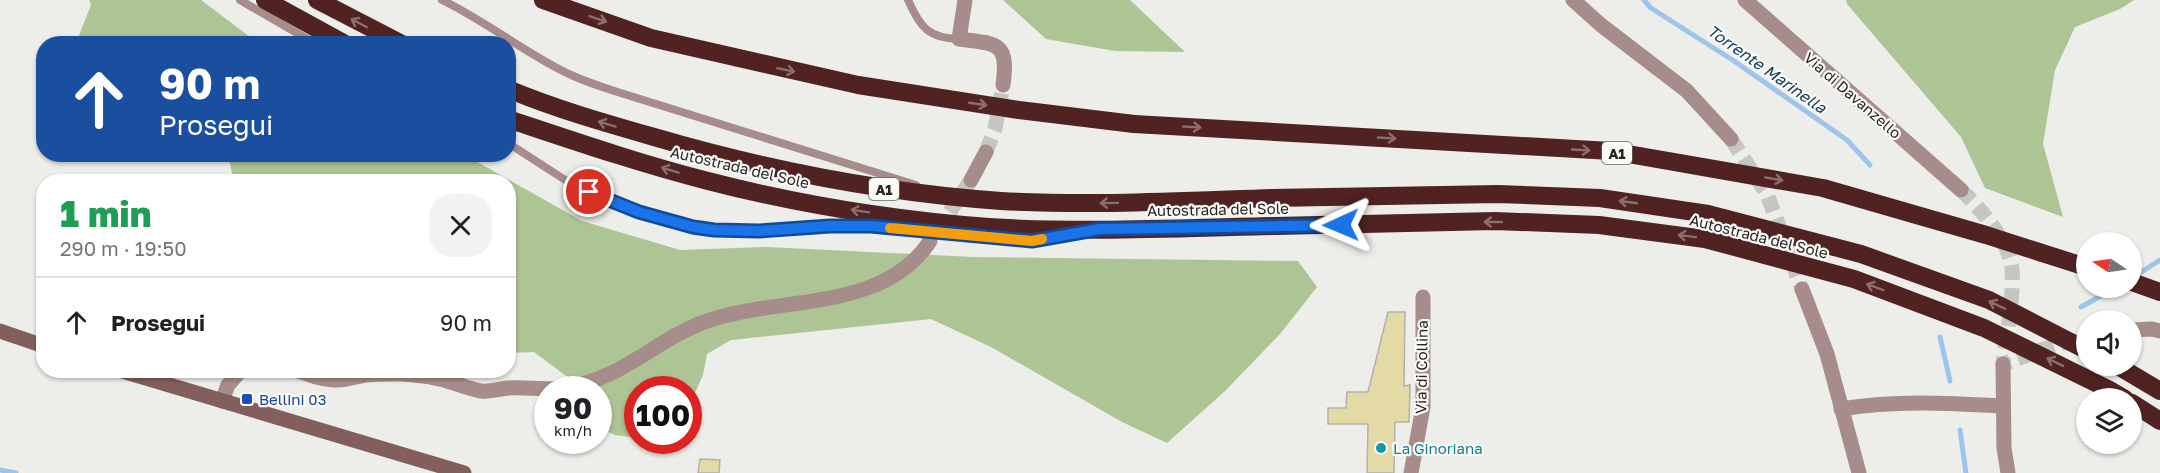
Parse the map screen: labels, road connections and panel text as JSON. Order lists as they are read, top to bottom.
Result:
{
  "streets": {
    "highway": ["A1", "Autostrada del Sole"],
    "street": ["Via di Davanzello", "Via di Collina"]
  },
  "water": ["Torrente Marinella"],
  "places": {
    "transit": ["Bellini 03"],
    "other": ["La Ginoriana"]
  },
  "north": "left",
  "page": {
    "turn": ["90 m", "Prosegui"],
    "heading": ["1 min", "290 m · 19:50"],
    "list": [
      {
        "name": "Prosegui",
        "value": "90 m"
      }
    ],
    "speed": "90 km/h",
    "limit": "100"
  }
}
